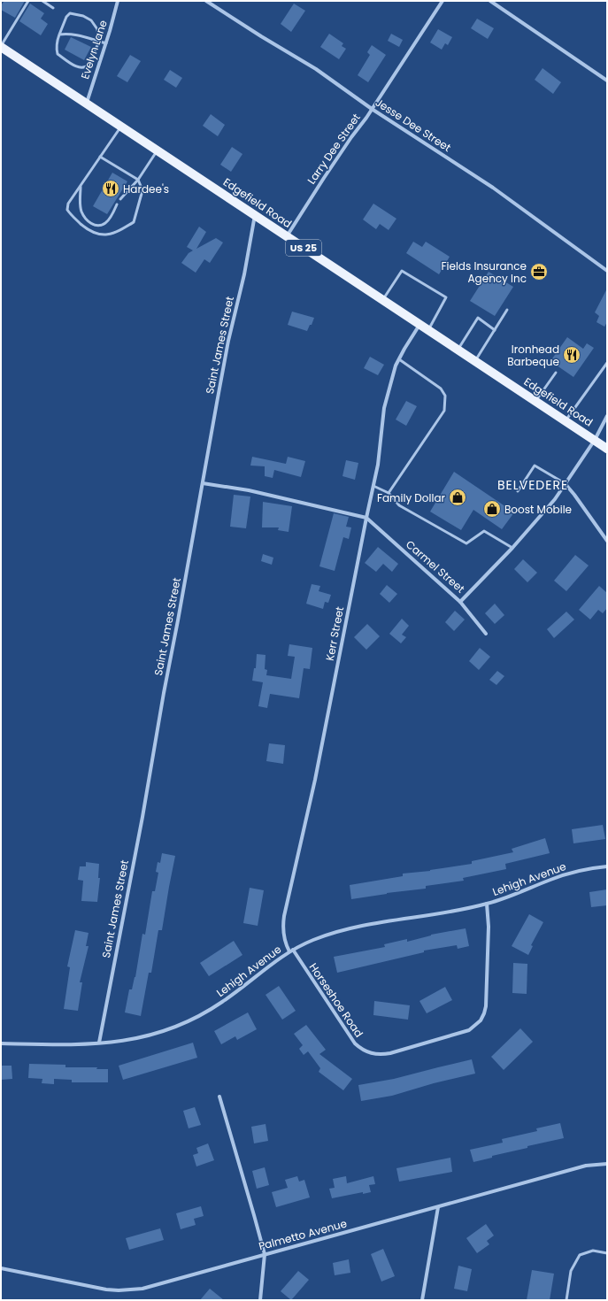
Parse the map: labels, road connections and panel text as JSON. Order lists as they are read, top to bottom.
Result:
{
  "streets": {
    "main road": ["Edgefield Road", "US 25"],
    "street": [
      "Evelyn Lane",
      "Jesse Dee Street",
      "Larry Dee Street",
      "Saint James Street",
      "Carmel Street",
      "Kerr Street",
      "Lehigh Avenue",
      "Horseshoe Road",
      "Palmetto Avenue"
    ]
  },
  "crossings": [
    ["Evelyn Lane", "Edgefield Road"],
    ["Jesse Dee Street", "Larry Dee Street"],
    ["Larry Dee Street", "Edgefield Road"],
    ["Edgefield Road", "Saint James Street"],
    ["Edgefield Road", "Carmel Street"],
    ["Edgefield Road", "Kerr Street"],
    ["Saint James Street", "Carmel Street"],
    ["Saint James Street", "Lehigh Avenue"],
    ["Carmel Street", "Kerr Street"],
    ["Kerr Street", "Lehigh Avenue"],
    ["Kerr Street", "Horseshoe Road"],
    ["Lehigh Avenue", "Horseshoe Road"]
  ],
  "districts": ["BELVEDERE"],
  "places": {
    "restaurant": ["Hardee's", "Ironhead Barbeque"],
    "office": ["Fields Insurance Agency Inc"],
    "shop": ["Family Dollar", "Boost Mobile"]
  }
}
